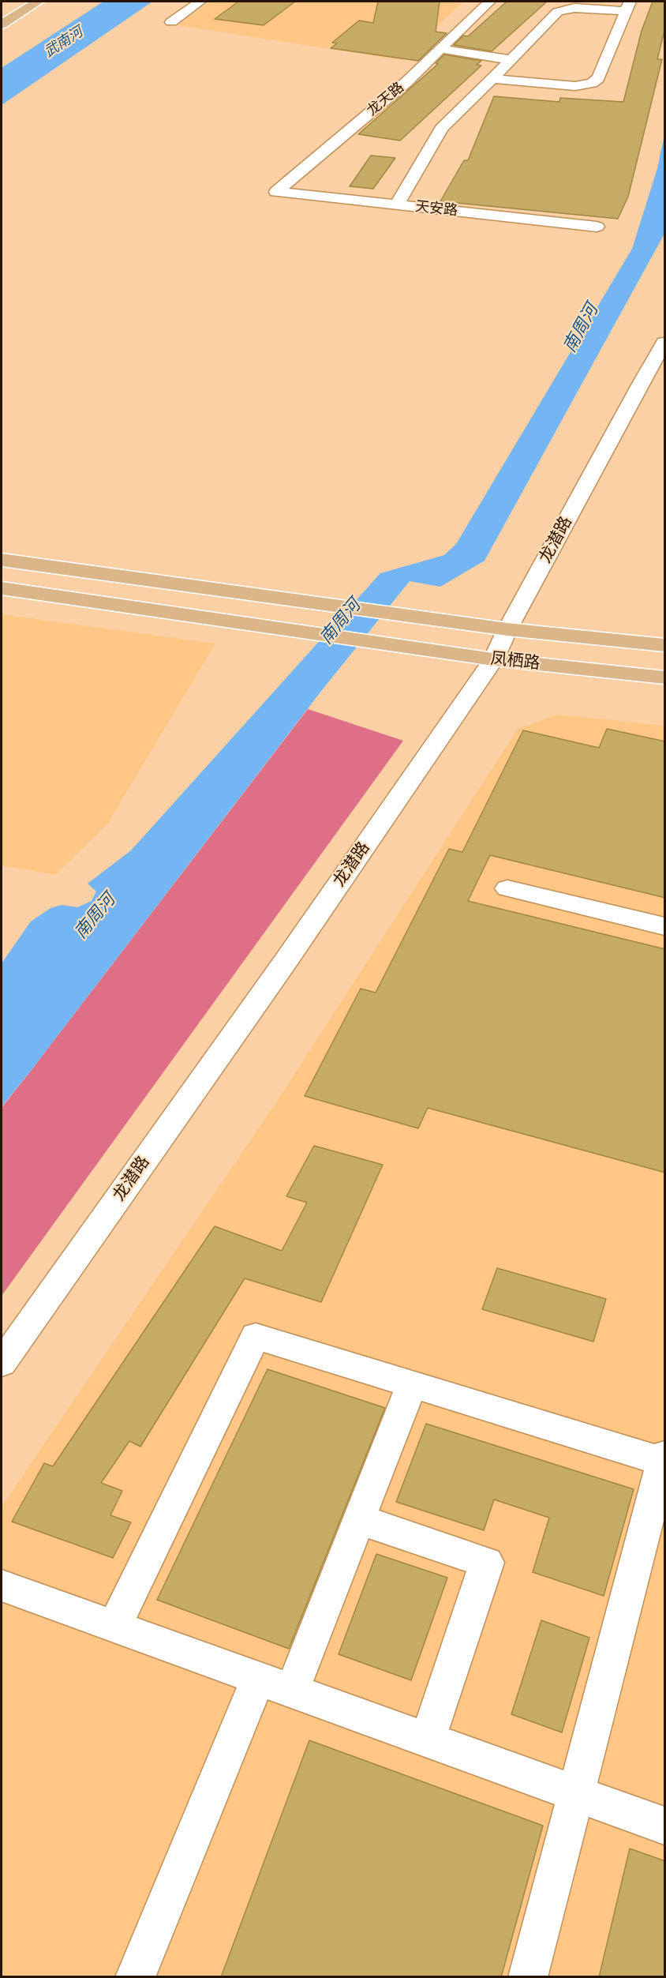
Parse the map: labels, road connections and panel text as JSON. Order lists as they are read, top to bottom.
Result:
{
  "streets": {
    "main road": ["凤栖路"],
    "street": ["龙天路", "天安路", "龙潜路"]
  },
  "crossings": [
    ["龙天路", "天安路"],
    ["龙潜路", "凤栖路"]
  ],
  "water": ["武南河", "南周河"]
}
